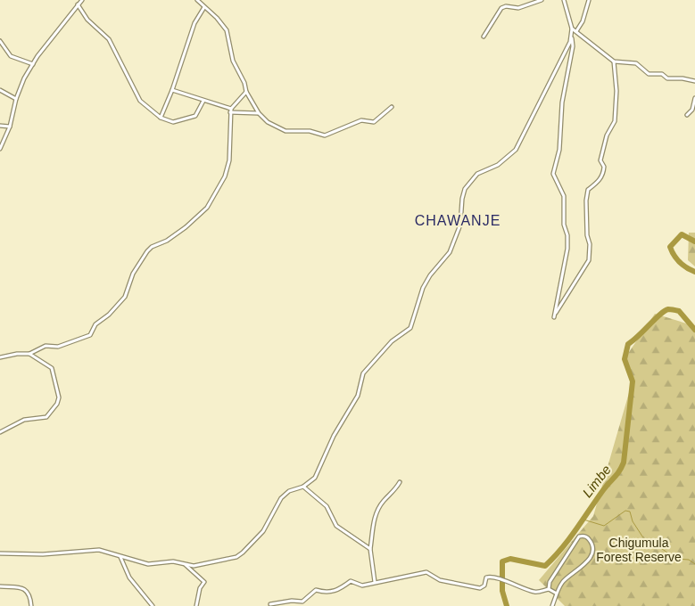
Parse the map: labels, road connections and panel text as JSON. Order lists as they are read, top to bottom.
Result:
{
  "districts": ["CHAWANJE"],
  "water": ["Limbe"],
  "parks": ["Chigumula Forest Reserve"]
}
